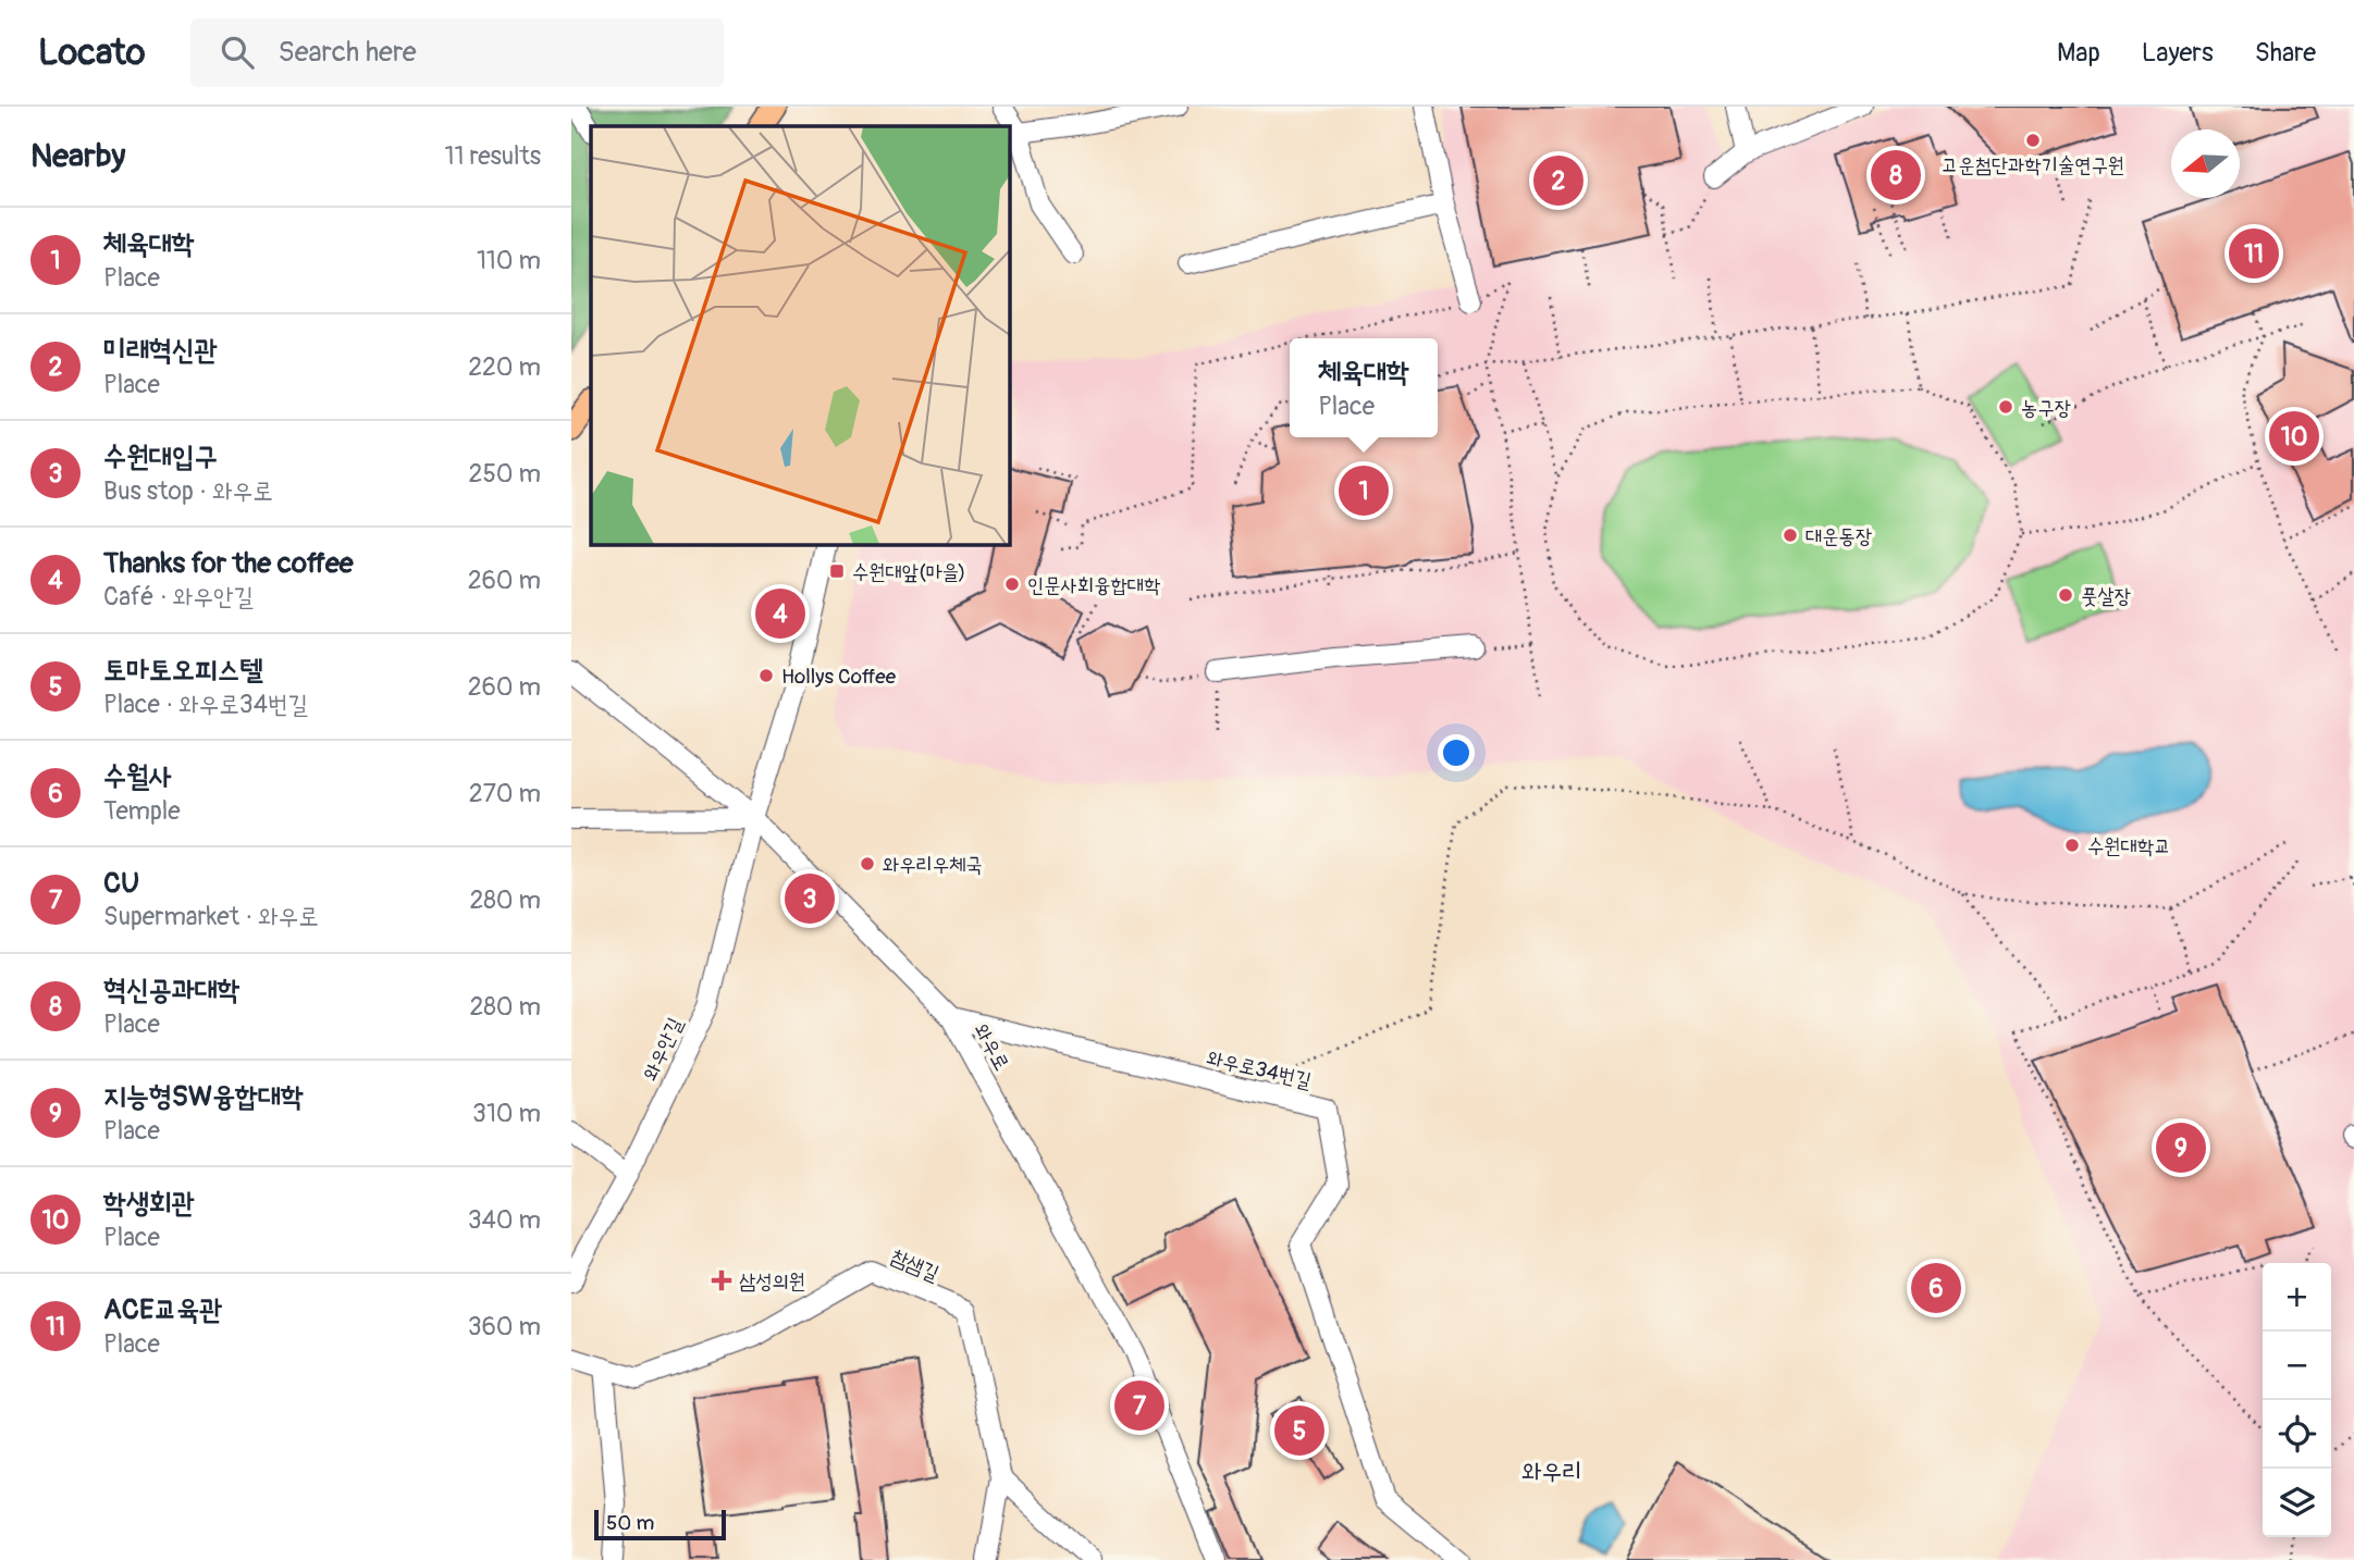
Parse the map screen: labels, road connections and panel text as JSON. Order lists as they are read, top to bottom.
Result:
{
  "streets": {
    "street": [
      "와우로",
      "와우안길",
      "와우로34번길",
      "참샘길"
    ]
  },
  "crossings": [
    ["와우로", "와우안길"],
    ["와우로", "와우로34번길"]
  ],
  "districts": ["와우리"],
  "places": {
    "other": [
      "고운첨단과학기술연구원",
      "농구장",
      "대운동장",
      "인문사회융합대학",
      "풋살장",
      "Hollys Coffee",
      "수원대학교",
      "와우리우체국"
    ],
    "transit": ["수원대앞(마을)"],
    "health": ["삼성의원"]
  },
  "scale_bar": "50 m",
  "north": "left",
  "page": {
    "header": "Locato",
    "search": "Search here",
    "nav": ["Map", "Layers", "Share"],
    "heading": ["Nearby", "11 results"],
    "pins": [
      "8",
      "2",
      "11",
      "10",
      "1",
      "4",
      "3",
      "9",
      "6",
      "7",
      "5"
    ],
    "list": [
      {
        "mark": "1",
        "name": "체육대학",
        "note": "Place",
        "value": "110 m"
      },
      {
        "mark": "2",
        "name": "미래혁신관",
        "note": "Place",
        "value": "220 m"
      },
      {
        "mark": "3",
        "name": "수원대입구",
        "note": "Bus stop · 와우로",
        "value": "250 m"
      },
      {
        "mark": "4",
        "name": "Thanks for the coffee",
        "note": "Café · 와우안길",
        "value": "260 m"
      },
      {
        "mark": "5",
        "name": "토마토오피스텔",
        "note": "Place · 와우로34번길",
        "value": "260 m"
      },
      {
        "mark": "6",
        "name": "수월사",
        "note": "Temple",
        "value": "270 m"
      },
      {
        "mark": "7",
        "name": "CU",
        "note": "Supermarket · 와우로",
        "value": "280 m"
      },
      {
        "mark": "8",
        "name": "혁신공과대학",
        "note": "Place",
        "value": "280 m"
      },
      {
        "mark": "9",
        "name": "지능형SW융합대학",
        "note": "Place",
        "value": "310 m"
      },
      {
        "mark": "10",
        "name": "학생회관",
        "note": "Place",
        "value": "340 m"
      },
      {
        "mark": "11",
        "name": "ACE교육관",
        "note": "Place",
        "value": "360 m"
      }
    ],
    "popup": ["체육대학", "Place"],
    "map_buttons": ["+", "−"],
    "scale": "50 m"
  }
}
